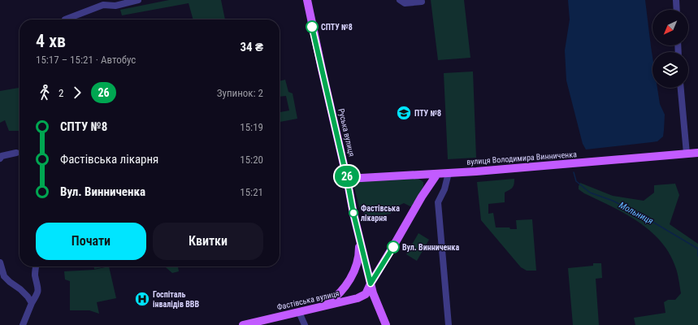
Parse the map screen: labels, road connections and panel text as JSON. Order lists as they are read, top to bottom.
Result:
{
  "streets": {
    "main road": ["Руська вулиця", "вулиця Володимира Винниченка", "Фастівська вулиця"]
  },
  "crossings": [
    ["Руська вулиця", "вулиця Володимира Винниченка"],
    ["Руська вулиця", "Фастівська вулиця"],
    ["вулиця Володимира Винниченка", "Фастівська вулиця"]
  ],
  "water": ["Мольниця"],
  "places": {
    "other": ["СПТУ №8", "Фастівська лікарня", "Вул. Винниченка"],
    "school or university": ["ПТУ №8"],
    "hospital": ["Госпіталь інвалідів ВВВ"]
  },
  "lines": ["bus line 26"],
  "north": "bottom left",
  "page": {
    "on_map": "26",
    "heading": ["4 хв", "15:17 – 15:21 · Автобус", "34 ₴"],
    "legs": ["2", "26", "Зупинок: 2"],
    "list": [
      {
        "name": "СПТУ №8",
        "value": "15:19"
      },
      {
        "name": "Фастівська лікарня",
        "value": "15:20"
      },
      {
        "name": "Вул. Винниченка",
        "value": "15:21"
      }
    ],
    "buttons": ["Почати", "Квитки"]
  }
}
